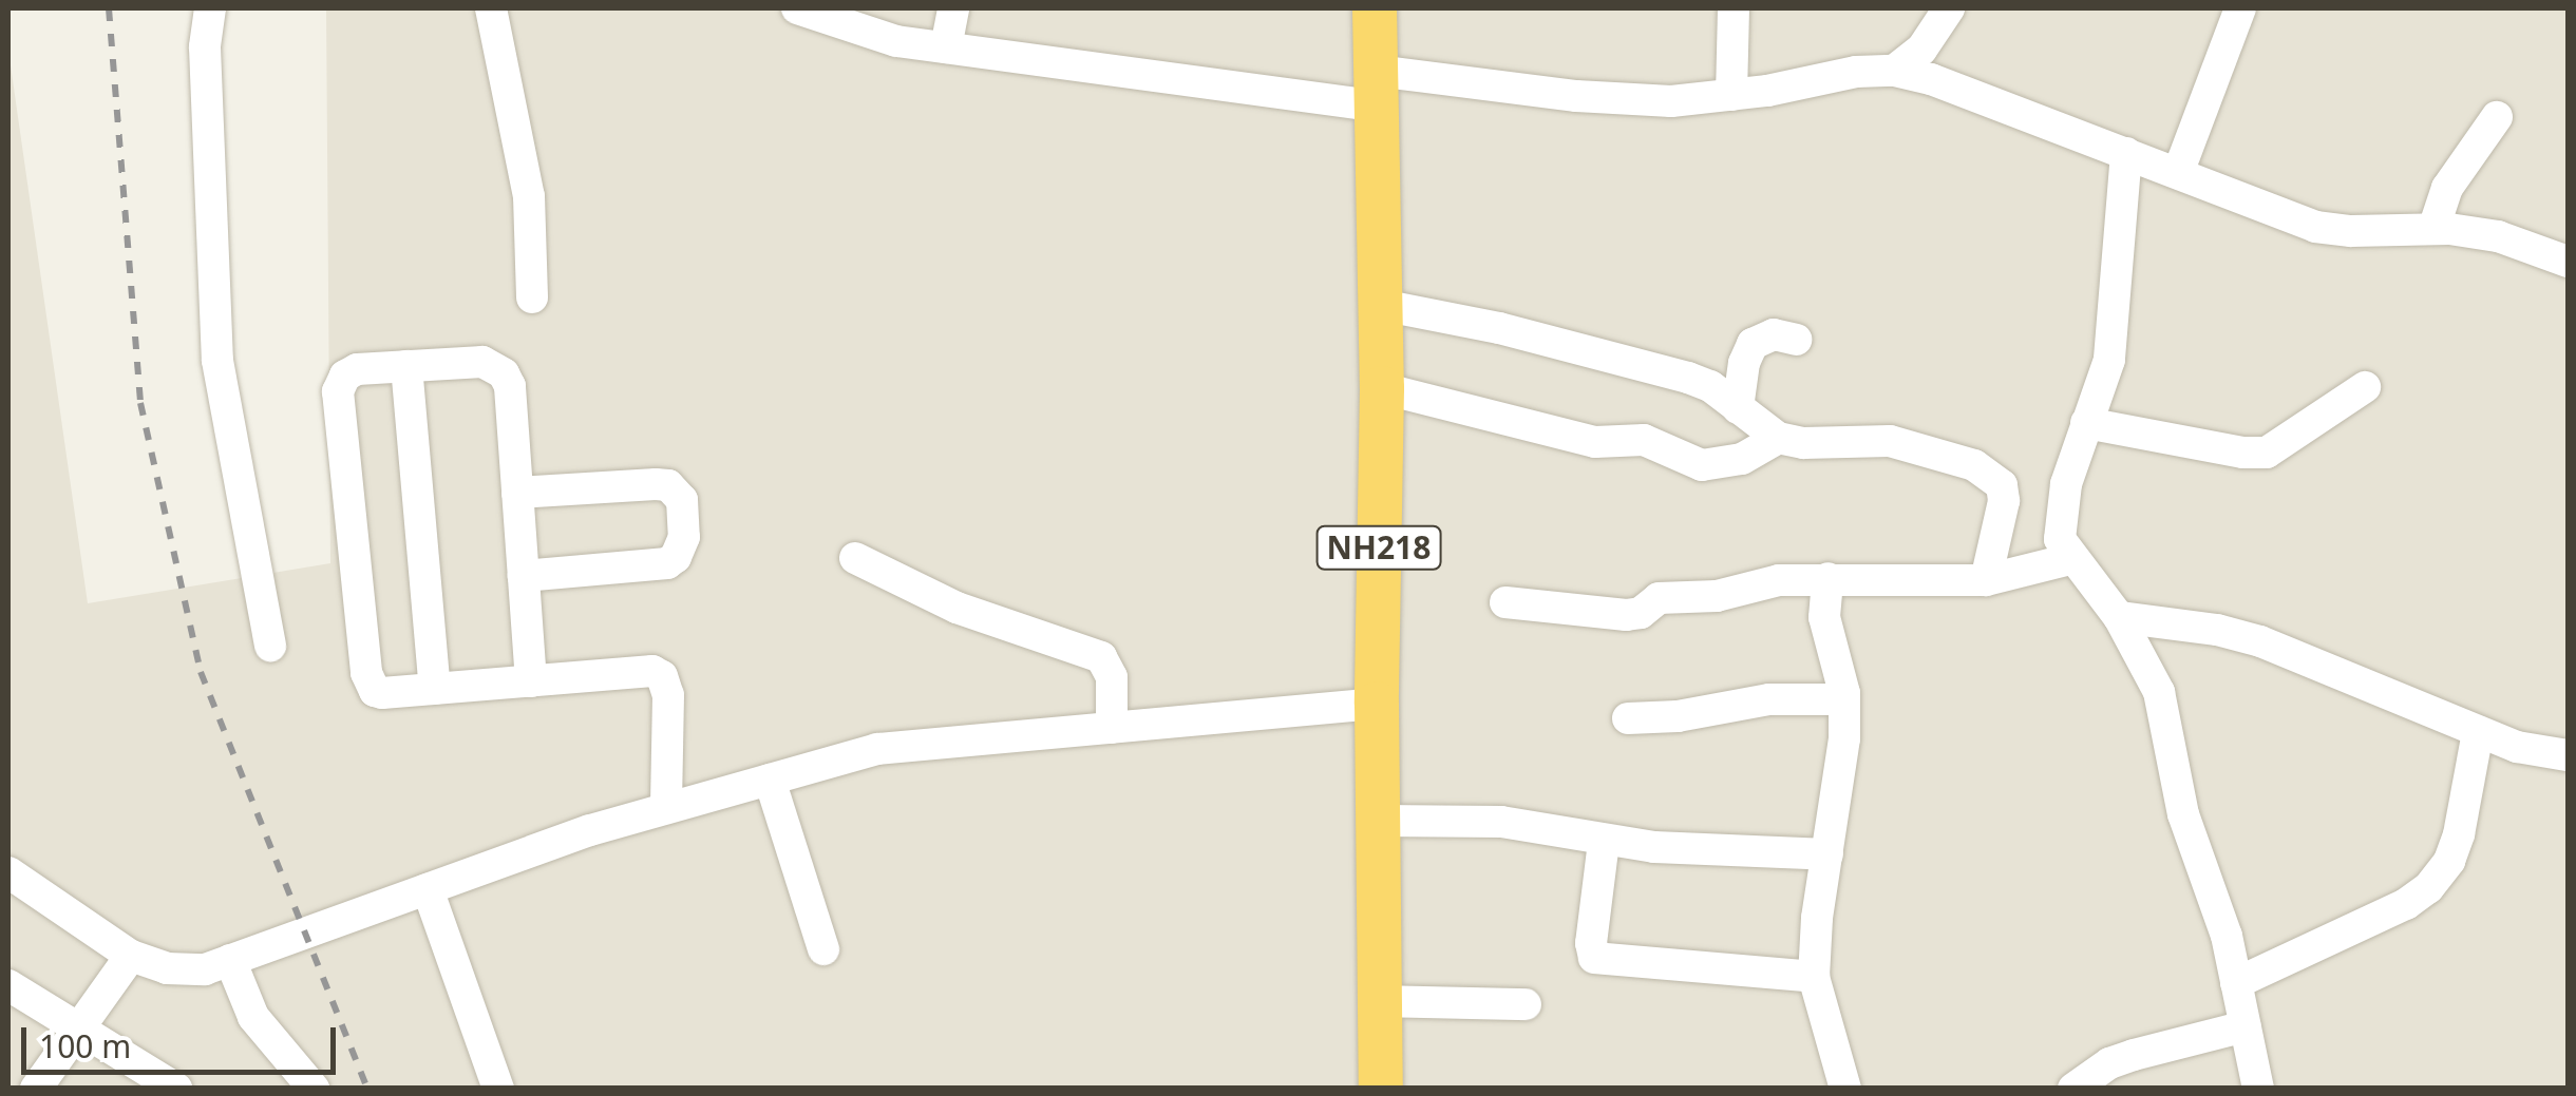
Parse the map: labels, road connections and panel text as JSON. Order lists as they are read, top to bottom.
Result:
{
  "streets": {
    "highway": ["NH218"]
  },
  "scale_bar": "100 m"
}
